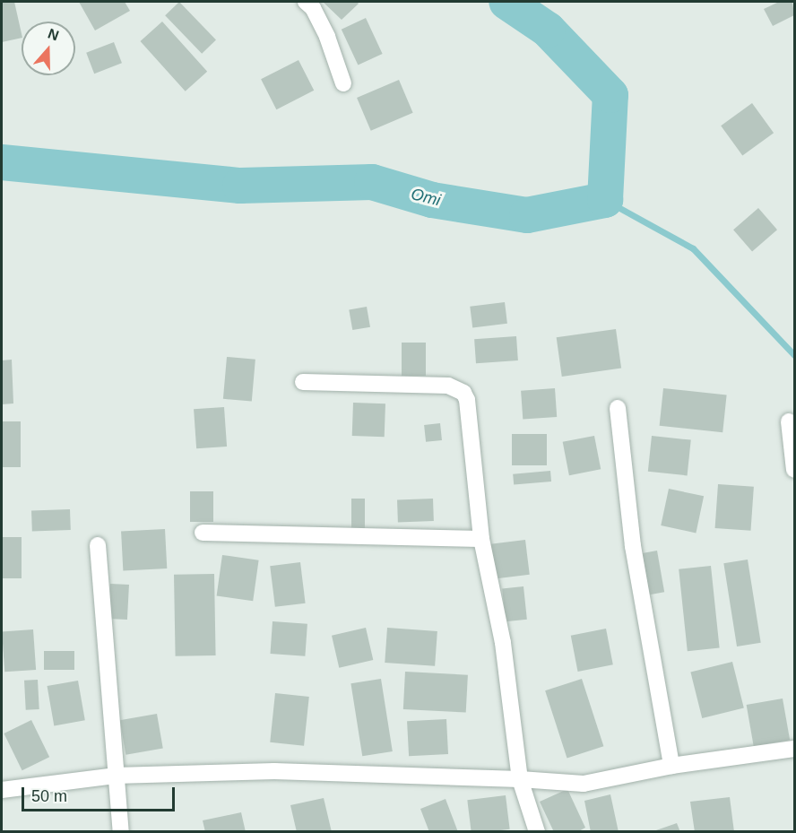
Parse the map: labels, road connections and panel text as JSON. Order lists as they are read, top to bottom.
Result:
{
  "water": ["Omi"],
  "scale_bar": "50 m",
  "north": "top"
}
